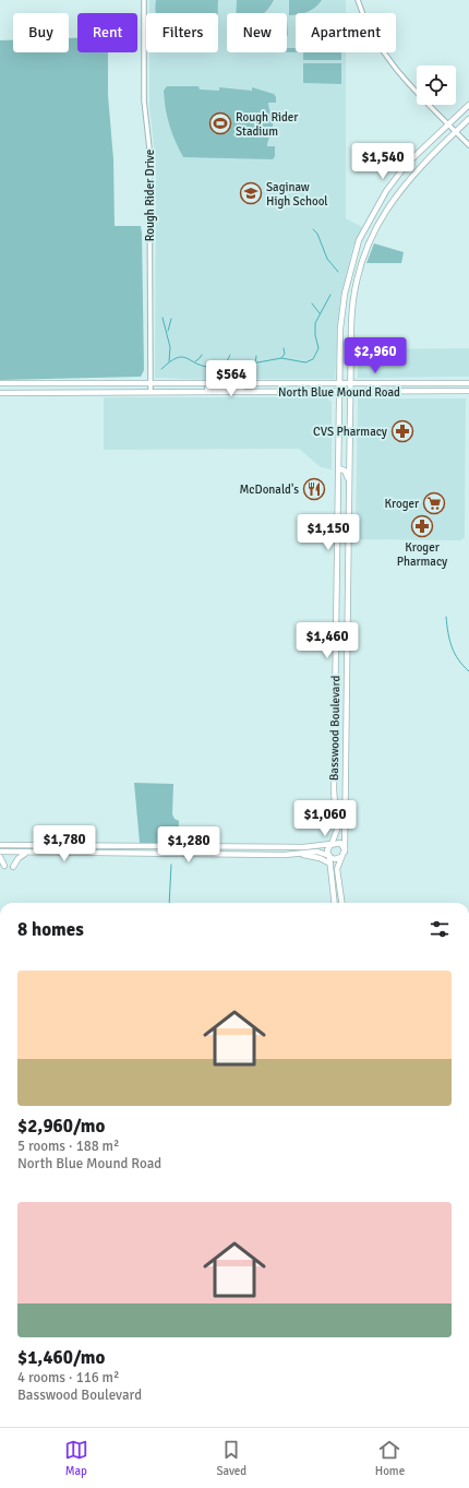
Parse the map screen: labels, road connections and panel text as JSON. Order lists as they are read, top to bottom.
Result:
{
  "streets": {
    "main road": ["North Blue Mound Road", "Basswood Boulevard"],
    "street": ["Rough Rider Drive"]
  },
  "crossings": [
    ["Rough Rider Drive", "North Blue Mound Road"],
    ["North Blue Mound Road", "Basswood Boulevard"]
  ],
  "places": {
    "sports": ["Rough Rider Stadium"],
    "school or university": ["Saginaw High School"],
    "pharmacy": ["CVS Pharmacy", "Kroger Pharmacy"],
    "restaurant": ["McDonald's"],
    "supermarket": ["Kroger"]
  },
  "page": {
    "chip": [
      "Buy",
      "Rent",
      "Filters",
      "New",
      "Apartment"
    ],
    "price": [
      "$1,540",
      "$2,960",
      "$564",
      "$1,150",
      "$1,460",
      "$1,060",
      "$1,780",
      "$1,280"
    ],
    "heading": "8 homes",
    "list": [
      {
        "name": "$2,960/mo",
        "note": "5 rooms · 188 m² · North Blue Mound Road"
      },
      {
        "name": "$1,460/mo",
        "note": "4 rooms · 116 m² · Basswood Boulevard"
      }
    ],
    "tabs": ["Map", "Saved", "Home"]
  }
}
